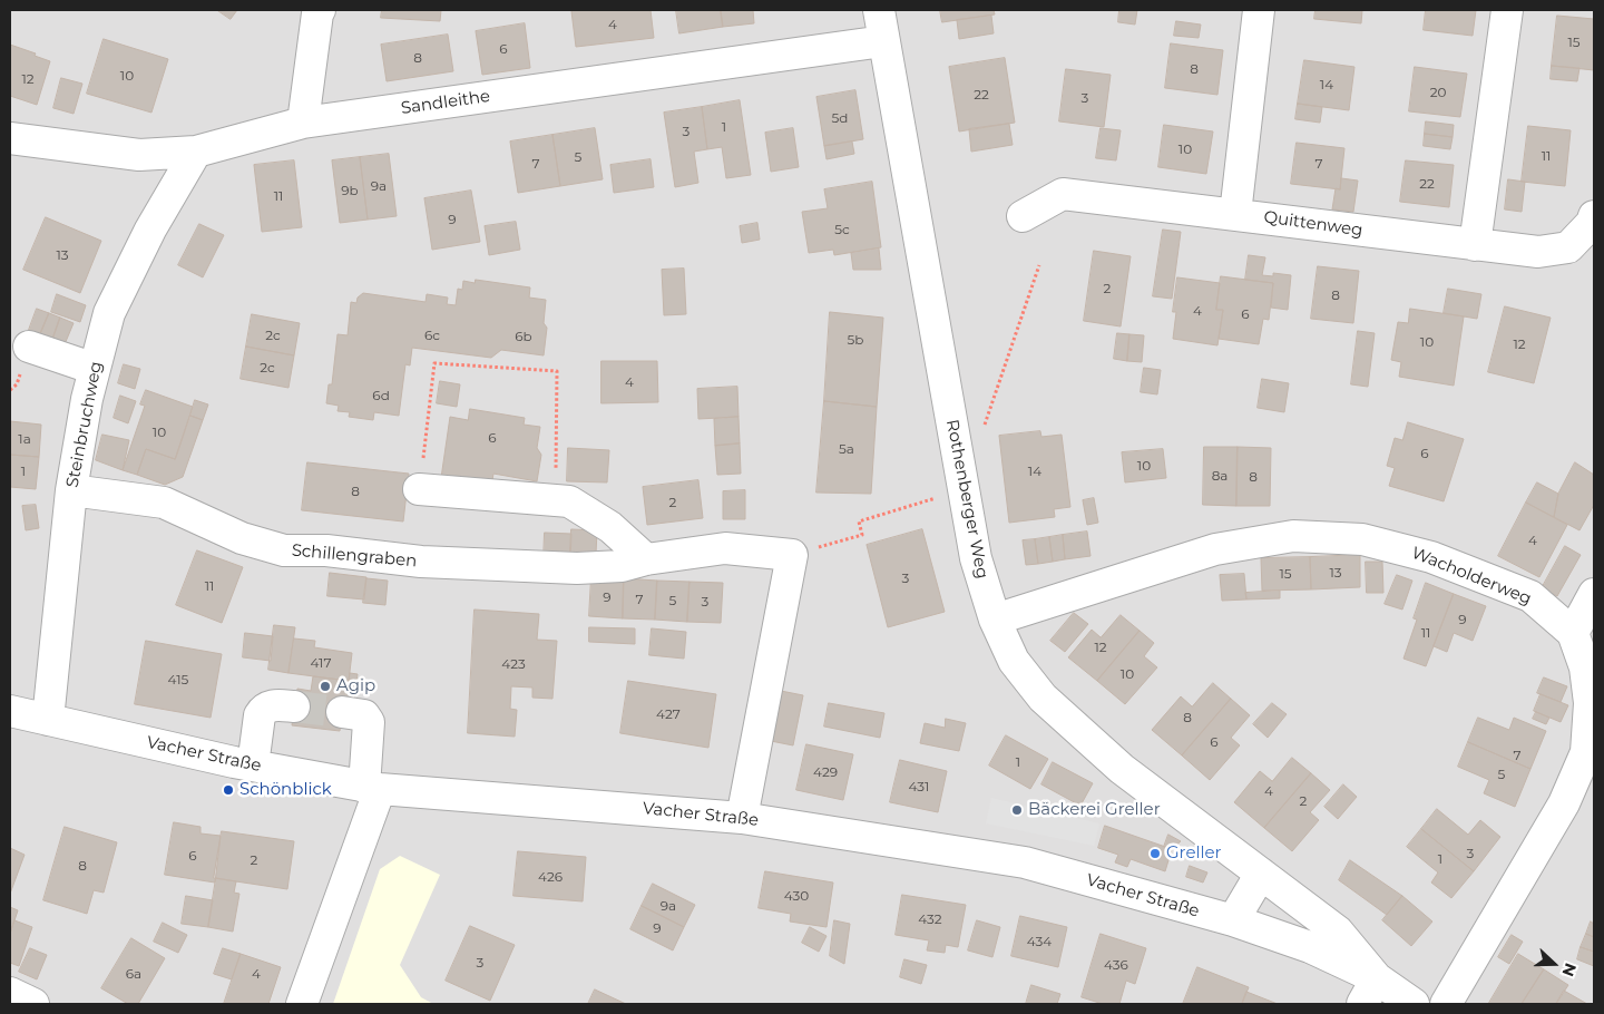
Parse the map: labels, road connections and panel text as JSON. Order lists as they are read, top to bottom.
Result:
{
  "streets": {
    "street": [
      "Sandleithe",
      "Quittenweg",
      "Steinbruchweg",
      "Rothenberger Weg",
      "Schillengraben",
      "Wacholderweg",
      "Vacher Straße"
    ]
  },
  "crossings": [
    ["Sandleithe", "Steinbruchweg"],
    ["Sandleithe", "Rothenberger Weg"],
    ["Steinbruchweg", "Schillengraben"],
    ["Steinbruchweg", "Vacher Straße"],
    ["Rothenberger Weg", "Wacholderweg"],
    ["Rothenberger Weg", "Vacher Straße"]
  ],
  "places": [
    "Agip",
    "Schönblick",
    "Bäckerei Greller",
    "Greller"
  ],
  "house_numbers": [
    "4",
    "15",
    "6",
    "8",
    "8",
    "10",
    "12",
    "14",
    "20",
    "22",
    "3",
    "5d",
    "1",
    "3",
    "10",
    "11",
    "5",
    "7",
    "7",
    "22",
    "9a",
    "9b",
    "11",
    "9",
    "5c",
    "13",
    "2",
    "8",
    "4",
    "6",
    "2c",
    "6c",
    "6b",
    "5b",
    "10",
    "12",
    "2c",
    "4",
    "6d",
    "10",
    "6",
    "1a",
    "5a",
    "6",
    "10",
    "1",
    "14",
    "8a",
    "8",
    "8",
    "2",
    "4",
    "13",
    "15",
    "3",
    "11",
    "9",
    "7",
    "5",
    "3",
    "9",
    "11",
    "12",
    "417",
    "423",
    "10",
    "415",
    "427",
    "8",
    "6",
    "7",
    "1",
    "429",
    "5",
    "431",
    "4",
    "2",
    "3",
    "6",
    "1",
    "2",
    "8",
    "426",
    "430",
    "9a",
    "432",
    "9",
    "434",
    "3",
    "436",
    "6a",
    "4"
  ],
  "north": "right"
}
